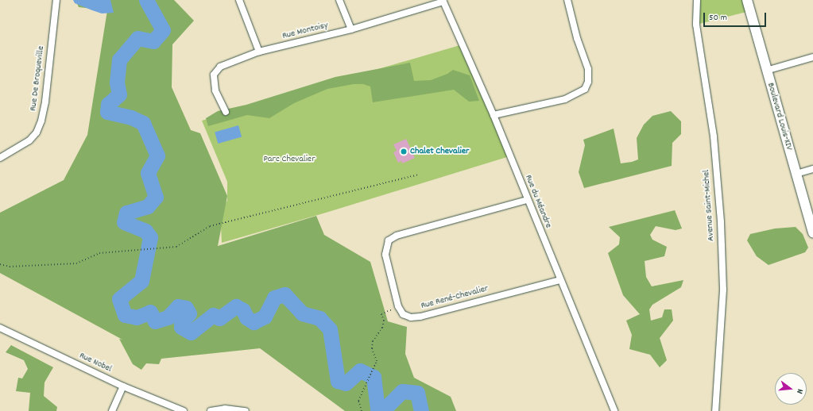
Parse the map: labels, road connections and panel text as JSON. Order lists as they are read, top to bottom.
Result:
{
  "streets": {
    "main road": ["Boulevard Louis-XIV"],
    "street": [
      "Rue Montoisy",
      "Rue De Broqueville",
      "Rue du Méandre",
      "Avenue Saint-Michel",
      "Rue René-Chevalier",
      "Rue Nobel"
    ]
  },
  "crossings": [
    ["Rue Montoisy", "Rue du Méandre"],
    ["Rue du Méandre", "Rue René-Chevalier"]
  ],
  "parks": ["Parc Chevalier"],
  "places": ["Chalet Chevalier"],
  "scale_bar": "50 m",
  "north": "right"
}
